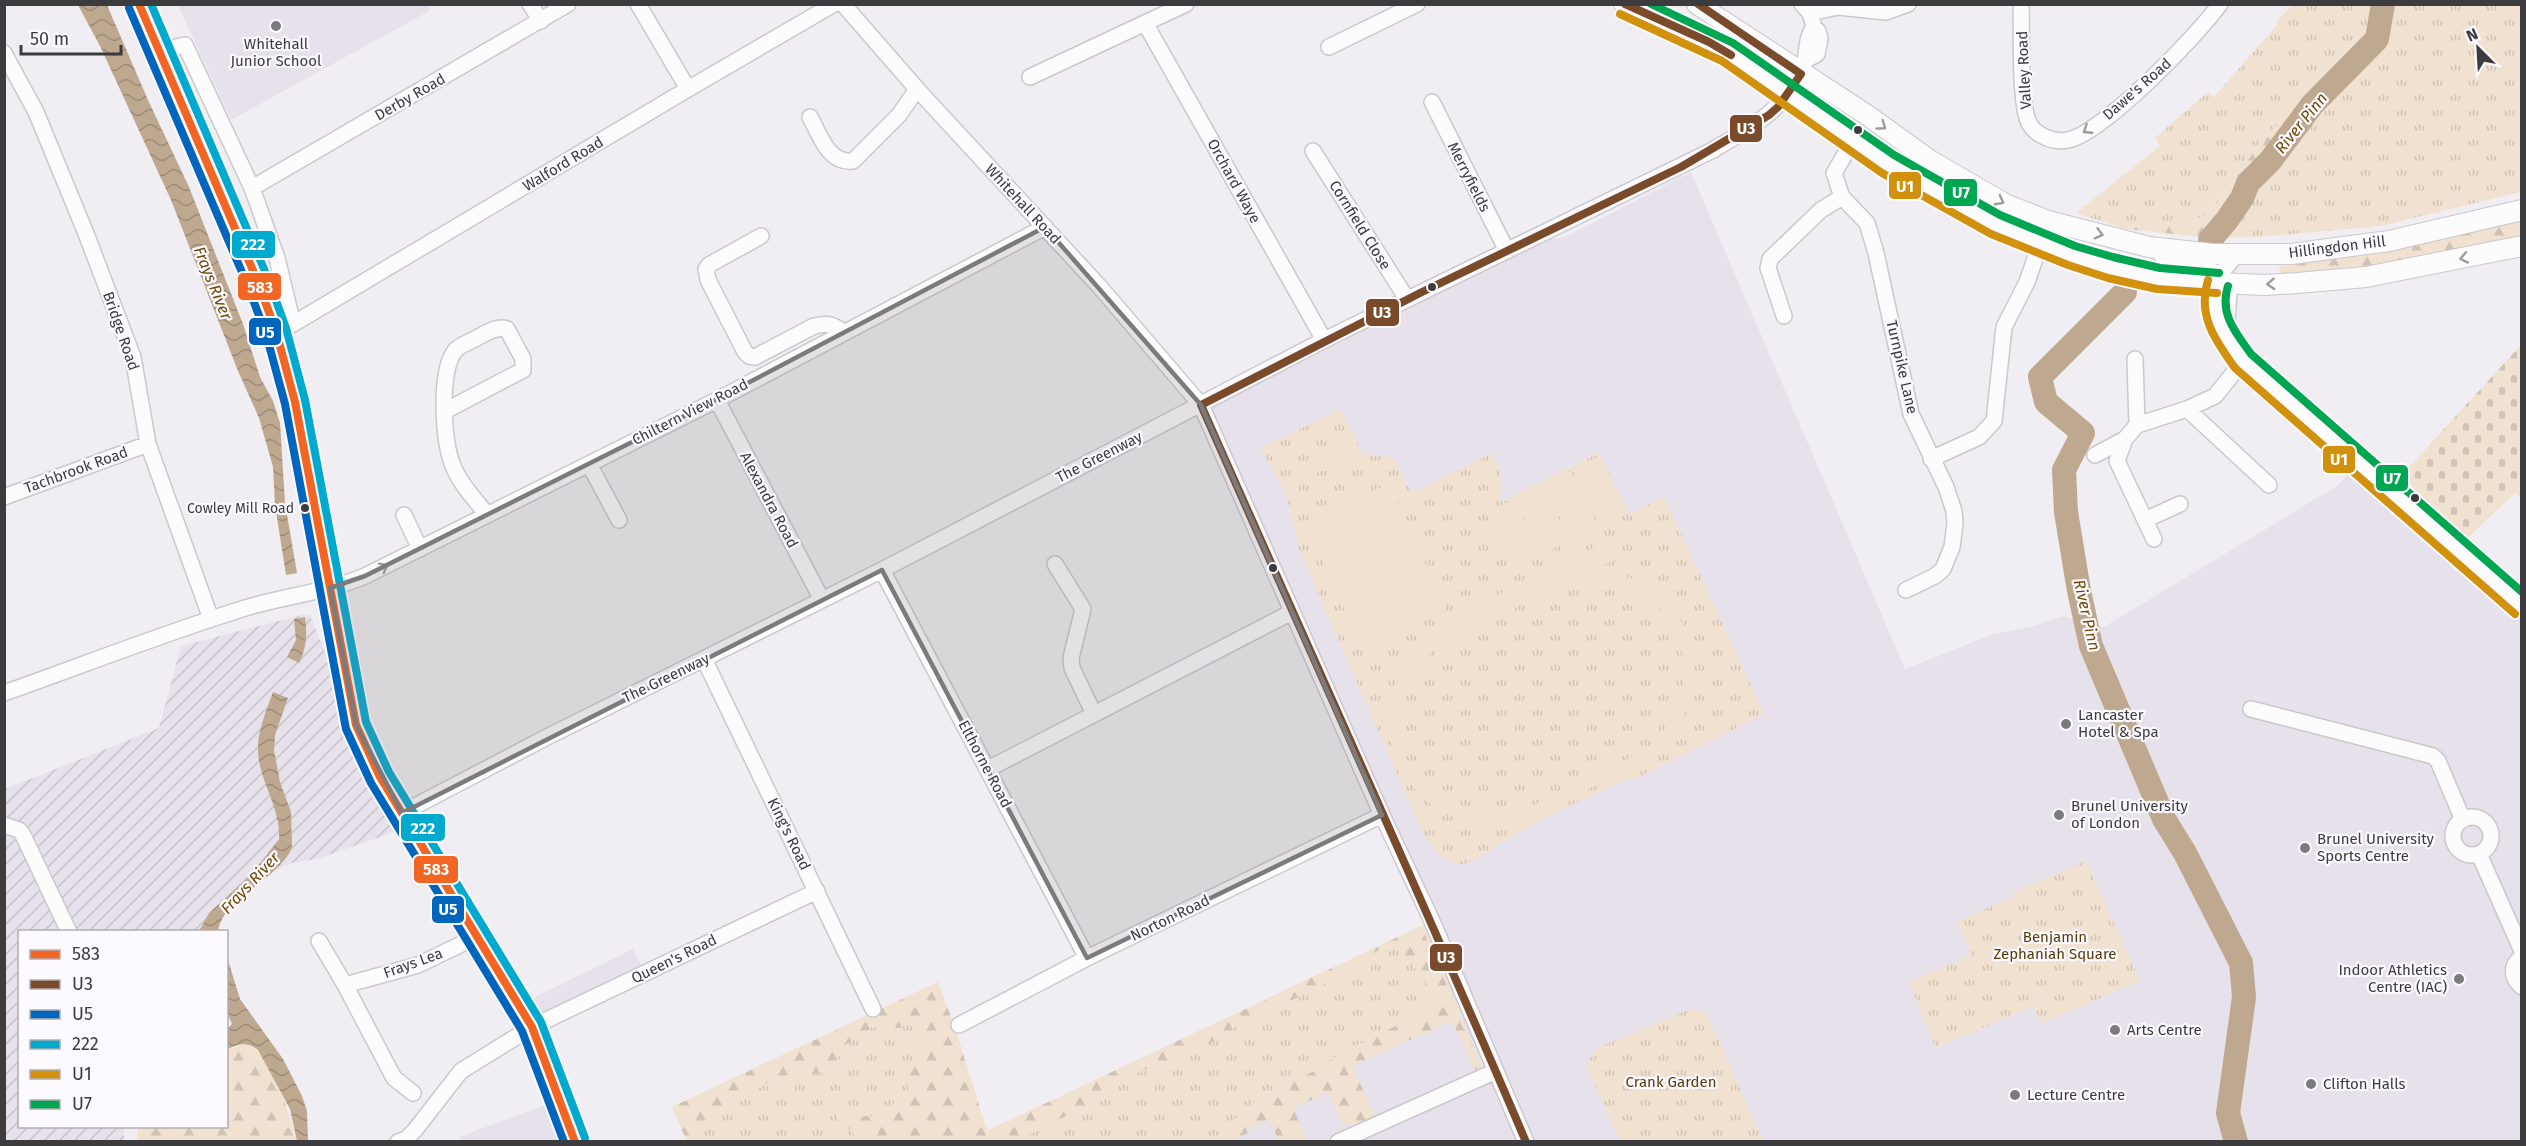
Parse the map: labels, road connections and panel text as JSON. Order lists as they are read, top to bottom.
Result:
{
  "streets": {
    "main road": ["Hillingdon Hill"],
    "street": [
      "Valley Road",
      "Dawe's Road",
      "Derby Road",
      "Walford Road",
      "Merryfields",
      "Orchard Waye",
      "Whitehall Road",
      "Cornfield Close",
      "Bridge Road",
      "Turnpike Lane",
      "Chiltern View Road",
      "The Greenway",
      "Tachbrook Road",
      "Alexandra Road",
      "Elthorne Road",
      "King's Road",
      "Norton Road",
      "Queen's Road",
      "Frays Lea"
    ]
  },
  "crossings": [
    ["Valley Road", "Dawe's Road"],
    ["Merryfields", "The Greenway"],
    ["Orchard Waye", "The Greenway"],
    ["Whitehall Road", "Chiltern View Road"],
    ["Whitehall Road", "The Greenway"],
    ["Whitehall Road", "Norton Road"],
    ["Cornfield Close", "The Greenway"],
    ["Hillingdon Hill", "The Greenway"],
    ["Bridge Road", "Tachbrook Road"],
    ["Chiltern View Road", "Alexandra Road"],
    ["The Greenway", "Alexandra Road"],
    ["The Greenway", "Elthorne Road"],
    ["The Greenway", "King's Road"],
    ["Elthorne Road", "Norton Road"],
    ["King's Road", "Queen's Road"]
  ],
  "one_way": ["Dawe's Road"],
  "water": ["River Pinn", "Frays River"],
  "parks": ["Benjamin Zephaniah Square", "Crank Garden"],
  "places": [
    "Whitehall Junior School",
    "Cowley Mill Road",
    "Lancaster Hotel & Spa",
    "Brunel University of London",
    "Brunel University Sports Centre",
    "Indoor Athletics Centre (IAC)",
    "Arts Centre",
    "Clifton Halls",
    "Lecture Centre"
  ],
  "lines": [
    "transit line 583",
    "transit line U3",
    "transit line 222",
    "transit line U7",
    "transit line U5",
    "transit line U1"
  ],
  "legend": [
    "583",
    "U3",
    "U5",
    "222",
    "U1",
    "U7"
  ],
  "scale_bar": "50 m",
  "north": "top left"
}
